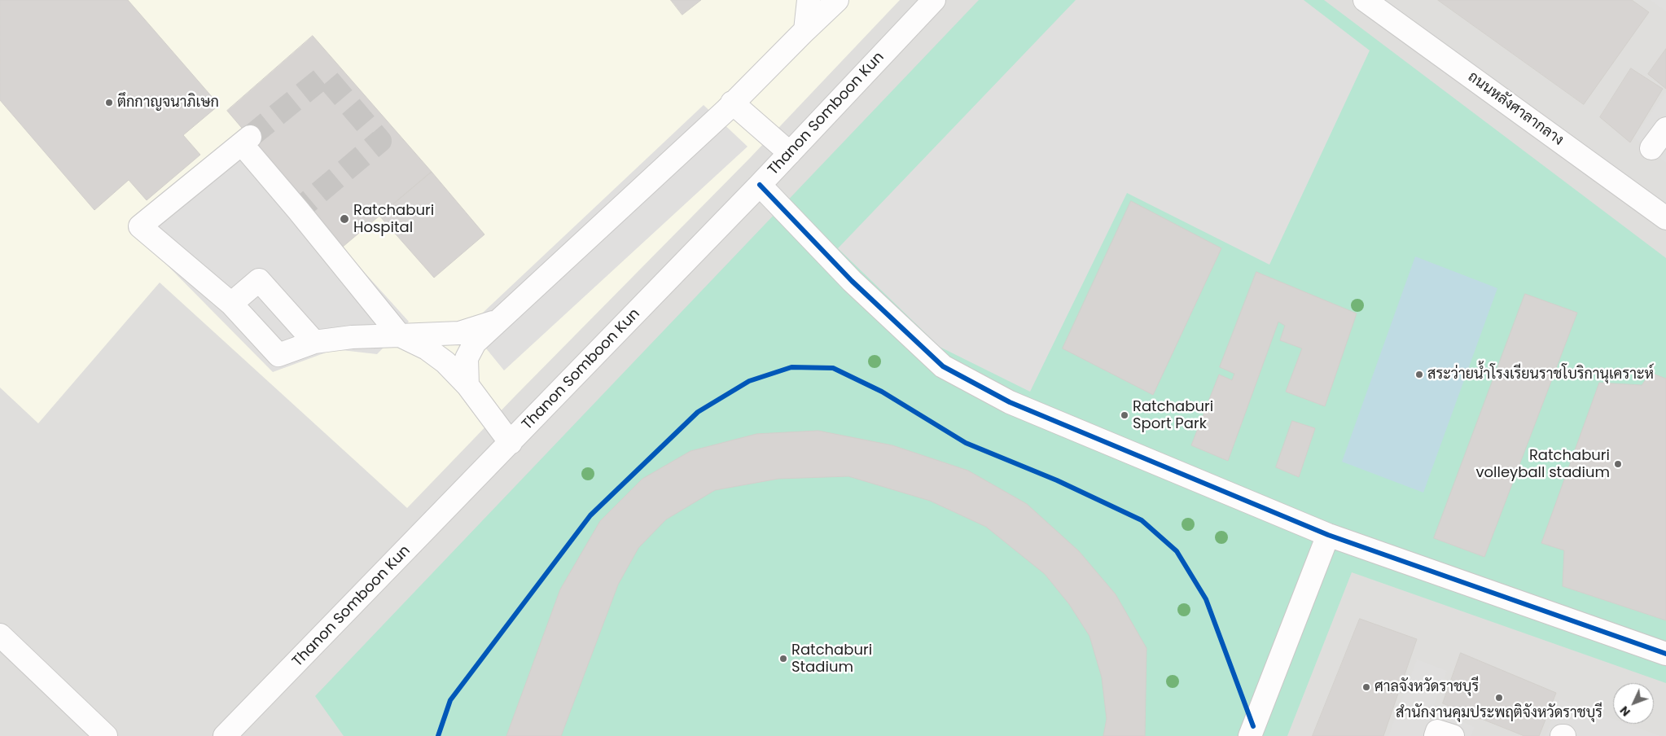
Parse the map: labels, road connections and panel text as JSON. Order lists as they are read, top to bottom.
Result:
{
  "streets": {
    "street": ["ถนนหลังศาลากลาง", "Thanon Somboon Kun"]
  },
  "places": [
    "ตึกกาญจนาภิเษก",
    "Ratchaburi Hospital",
    "สระว่ายน้ำโรงเรียนราชโบริกานุเคราะห์",
    "Ratchaburi Sport Park",
    "Ratchaburi volleyball stadium",
    "Ratchaburi Stadium",
    "ศาลจังหวัดราชบุรี",
    "สำนักงานคุมประพฤติจังหวัดราชบุรี"
  ],
  "north": "bottom left"
}
